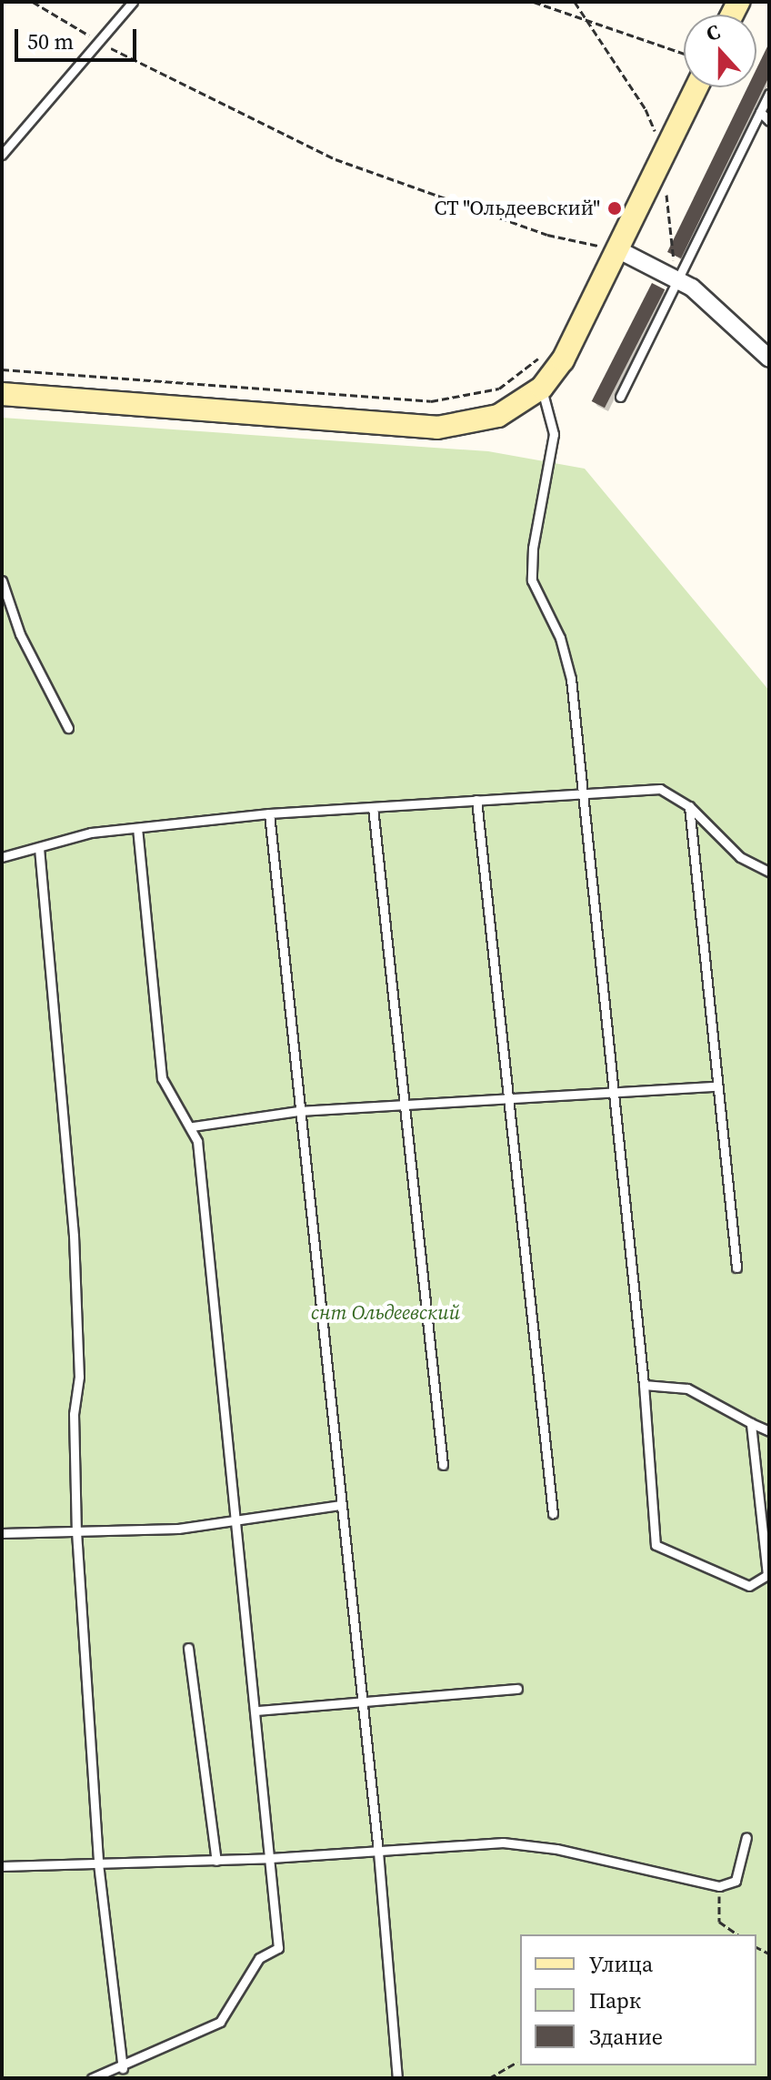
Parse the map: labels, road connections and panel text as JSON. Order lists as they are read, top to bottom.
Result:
{
  "parks": ["снт Ольдеевский"],
  "places": ["СТ \"Ольдеевский\""],
  "legend": ["Улица", "Парк", "Здание"],
  "scale_bar": "50 m",
  "north": "top"
}
